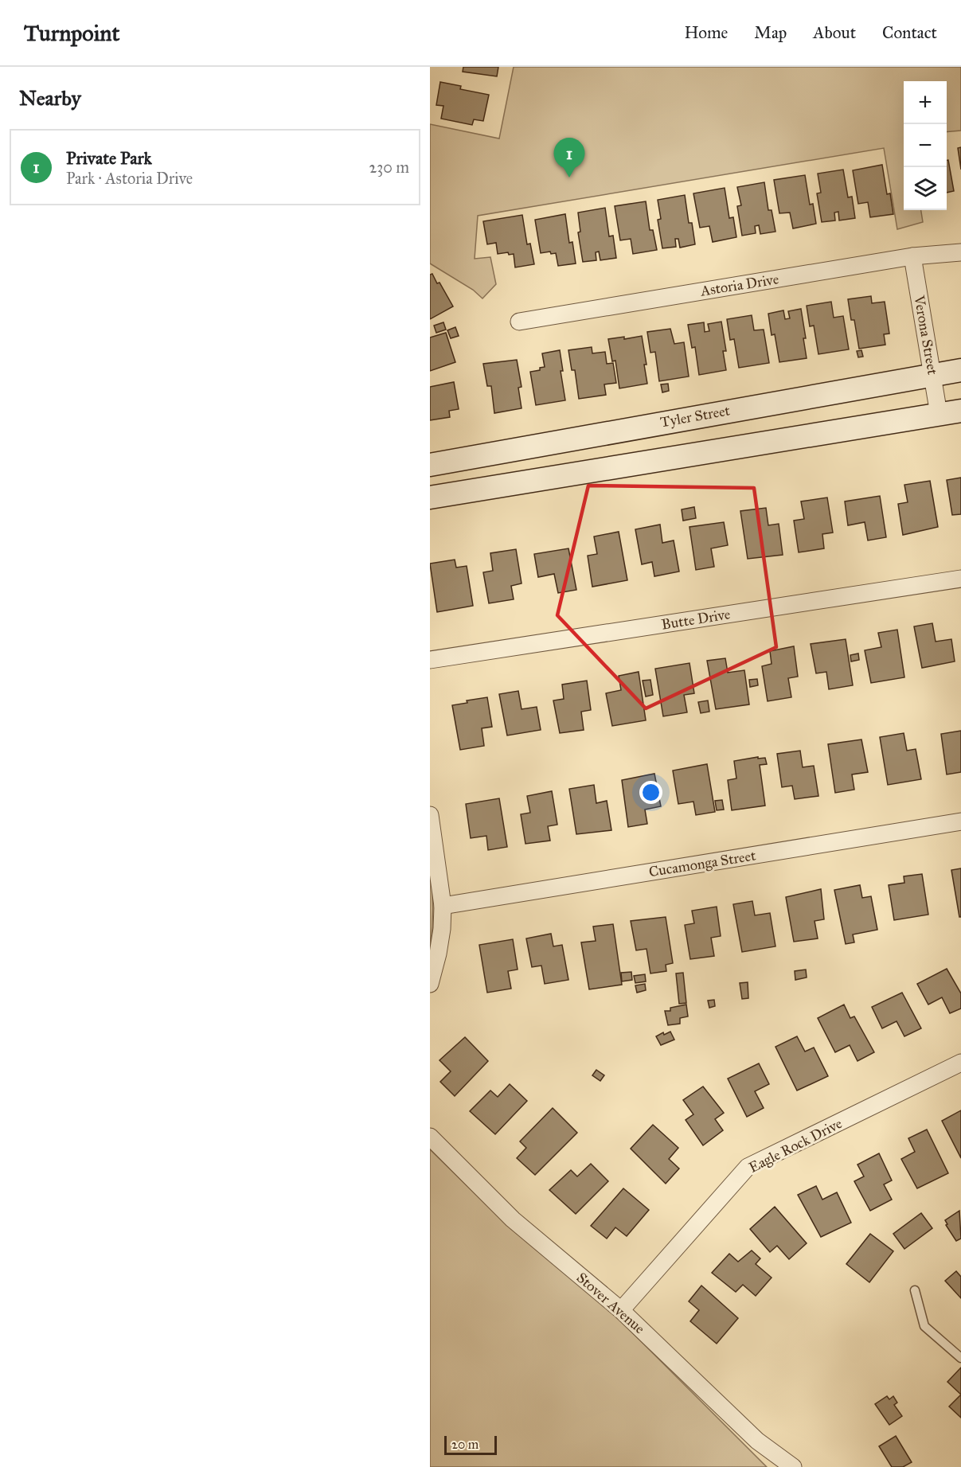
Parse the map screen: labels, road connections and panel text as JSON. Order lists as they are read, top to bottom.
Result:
{
  "streets": {
    "main road": ["Tyler Street"],
    "street": [
      "Astoria Drive",
      "Verona Street",
      "Butte Drive",
      "Cucamonga Street",
      "Eagle Rock Drive",
      "Stover Avenue"
    ]
  },
  "crossings": [
    ["Astoria Drive", "Verona Street"],
    ["Verona Street", "Tyler Street"],
    ["Eagle Rock Drive", "Stover Avenue"]
  ],
  "scale_bar": "20 m",
  "page": {
    "header": "Turnpoint",
    "nav": [
      "Home",
      "Map",
      "About",
      "Contact"
    ],
    "heading": "Nearby",
    "map_buttons": ["+", "−"],
    "list": [
      {
        "mark": "1",
        "name": "Private Park",
        "note": "Park · Astoria Drive",
        "value": "230 m"
      }
    ],
    "pins": "1",
    "scale": "20 m"
  }
}
